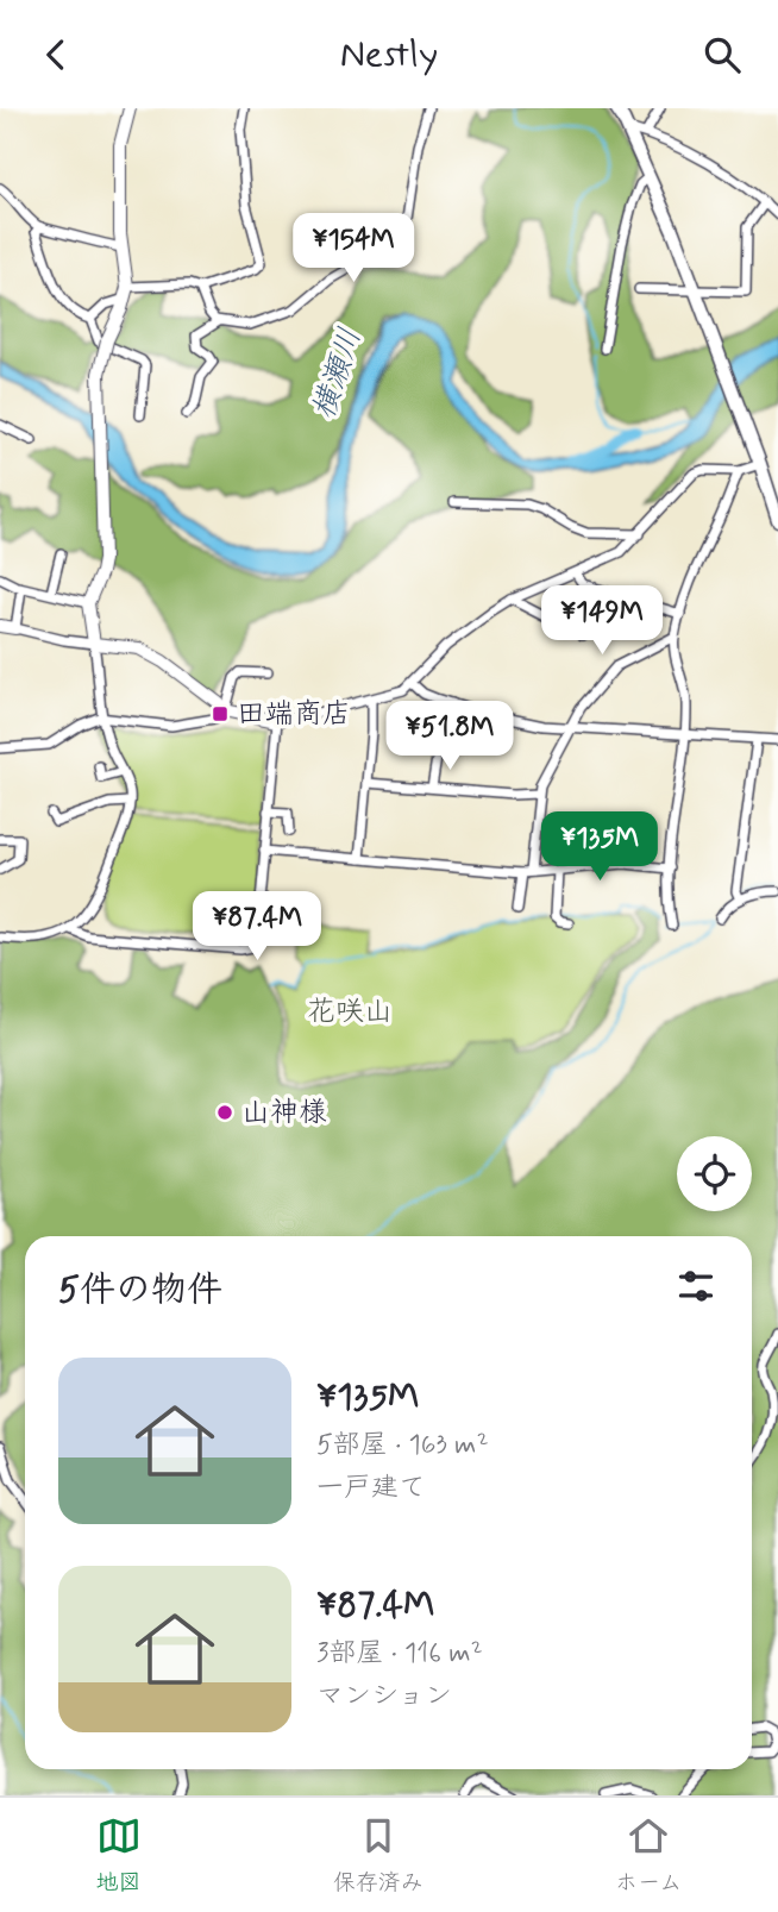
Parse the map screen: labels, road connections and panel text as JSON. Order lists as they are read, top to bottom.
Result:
{
  "water": ["横瀬川"],
  "parks": ["花咲山"],
  "places": {
    "transit": ["田端商店"],
    "other": ["山神様"]
  },
  "page": {
    "header": "Nestly",
    "price": [
      "¥154M",
      "¥149M",
      "¥51.8M",
      "¥135M",
      "¥87.4M"
    ],
    "heading": "5件の物件",
    "list": [
      {
        "name": "¥135M",
        "note": "5部屋 · 163 m² · 一戸建て"
      },
      {
        "name": "¥87.4M",
        "note": "3部屋 · 116 m² · マンション"
      }
    ],
    "tabs": ["地図", "保存済み", "ホーム"]
  }
}
